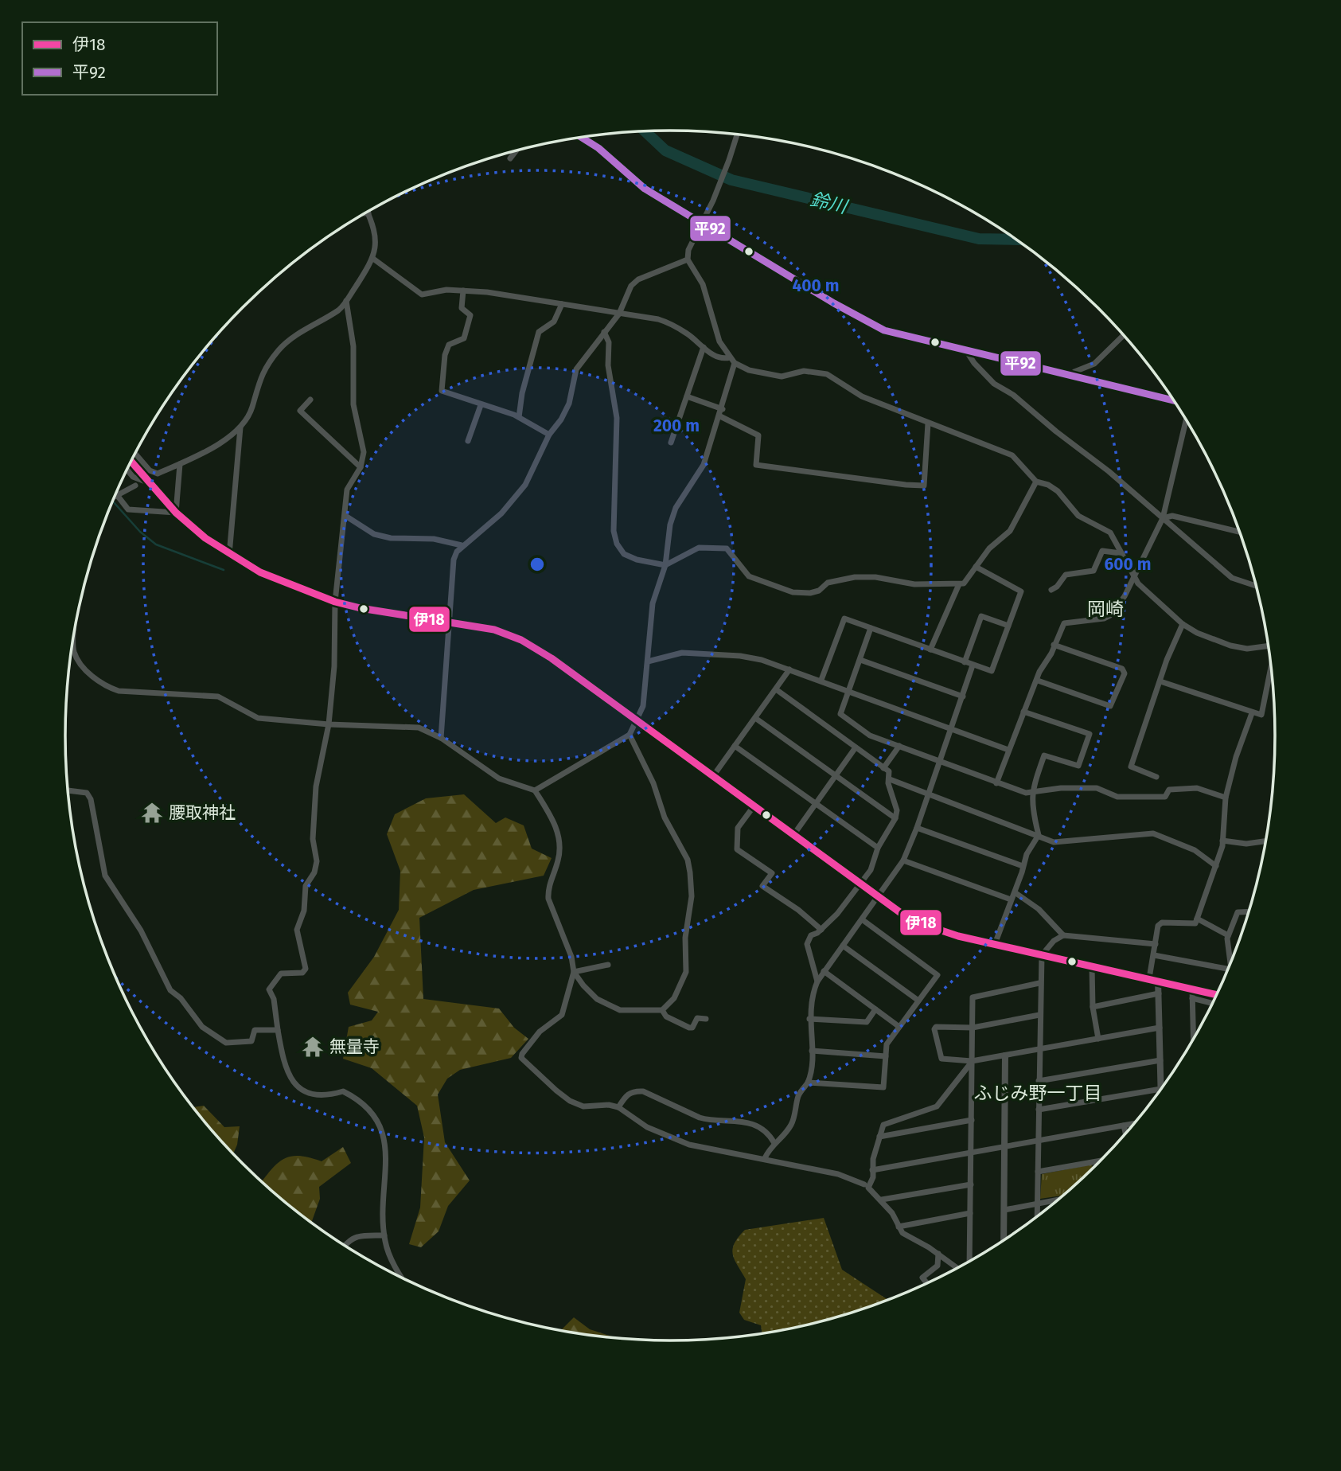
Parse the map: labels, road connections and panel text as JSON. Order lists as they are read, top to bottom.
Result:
{
  "districts": ["岡崎", "ふじみ野一丁目"],
  "water": ["鈴川"],
  "places": {
    "temple": ["腰取神社", "無量寺"]
  },
  "lines": ["transit line 平92", "transit line 伊18"],
  "legend": ["伊18", "平92"],
  "rings": ["400 m", "200 m", "600 m"]
}
